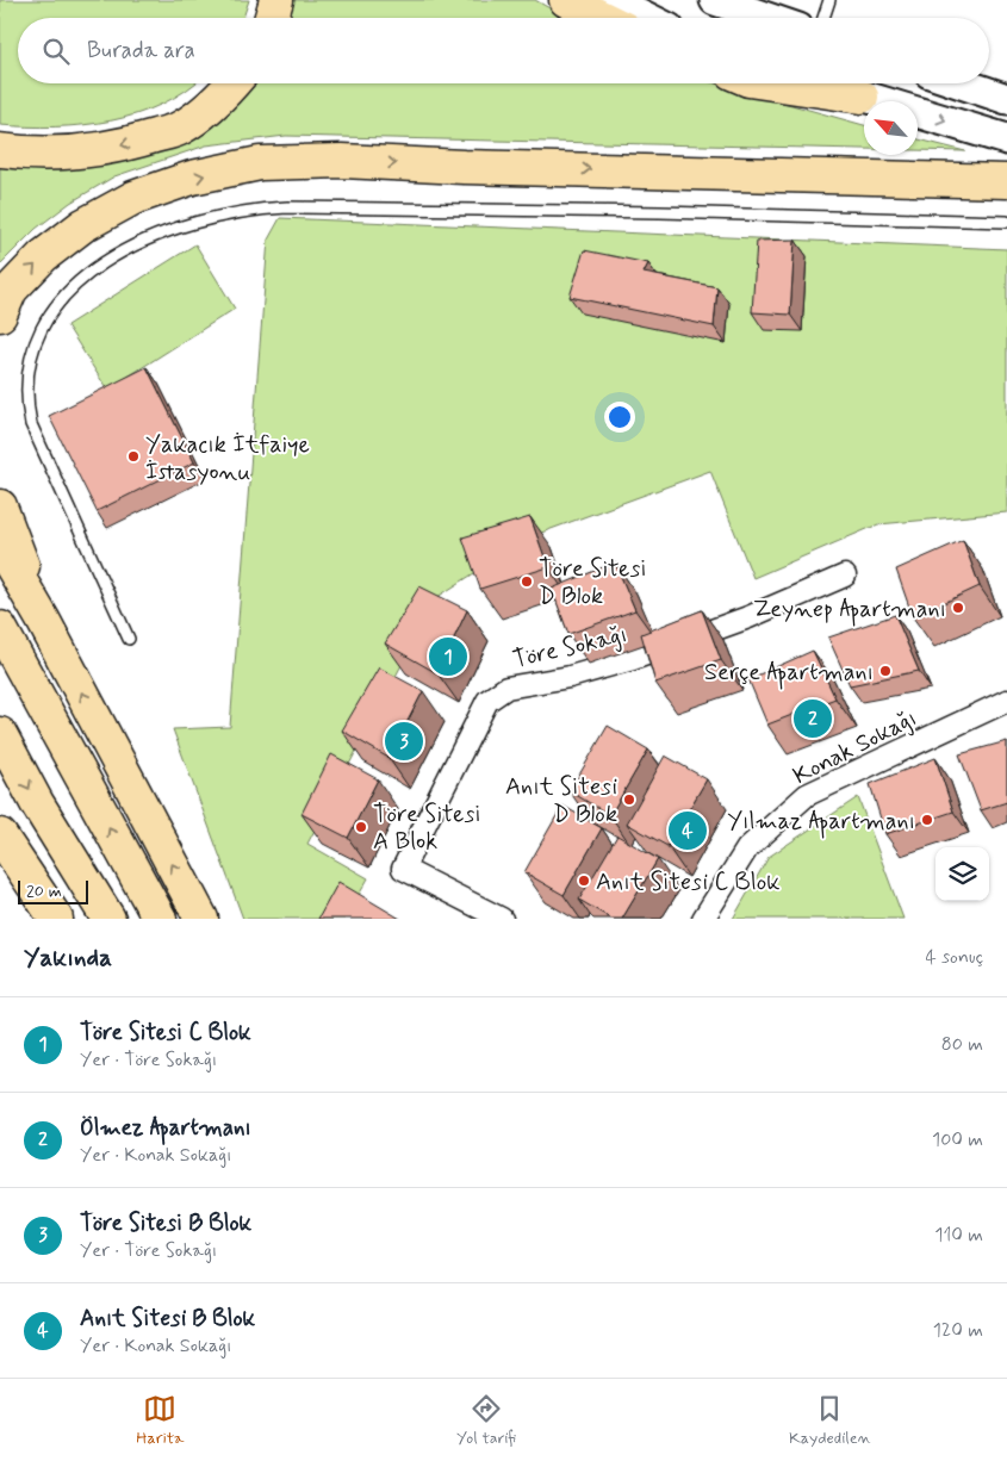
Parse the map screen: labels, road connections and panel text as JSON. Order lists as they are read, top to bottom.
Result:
{
  "streets": {
    "street": ["Töre Sokağı", "Konak Sokağı"]
  },
  "places": [
    "Yakacık İtfaiye İstasyonu",
    "Töre Sitesi D Blok",
    "Zeynep Apartmanı",
    "Serçe Apartmanı",
    "Anıt Sitesi D Blok",
    "Yılmaz Apartmanı",
    "Töre Sitesi A Blok",
    "Anıt Sitesi C Blok"
  ],
  "scale_bar": "20 m",
  "north": "top left",
  "page": {
    "search": "Burada ara",
    "pins": [
      "1",
      "2",
      "3",
      "4"
    ],
    "scale": "20 m",
    "heading": ["Yakında", "4 sonuç"],
    "list": [
      {
        "mark": "1",
        "name": "Töre Sitesi C Blok",
        "note": "Yer · Töre Sokağı",
        "value": "80 m"
      },
      {
        "mark": "2",
        "name": "Ölmez Apartmanı",
        "note": "Yer · Konak Sokağı",
        "value": "100 m"
      },
      {
        "mark": "3",
        "name": "Töre Sitesi B Blok",
        "note": "Yer · Töre Sokağı",
        "value": "110 m"
      },
      {
        "mark": "4",
        "name": "Anıt Sitesi B Blok",
        "note": "Yer · Konak Sokağı",
        "value": "120 m"
      }
    ],
    "nav": ["Harita", "Yol tarifi", "Kaydedilen"]
  }
}
